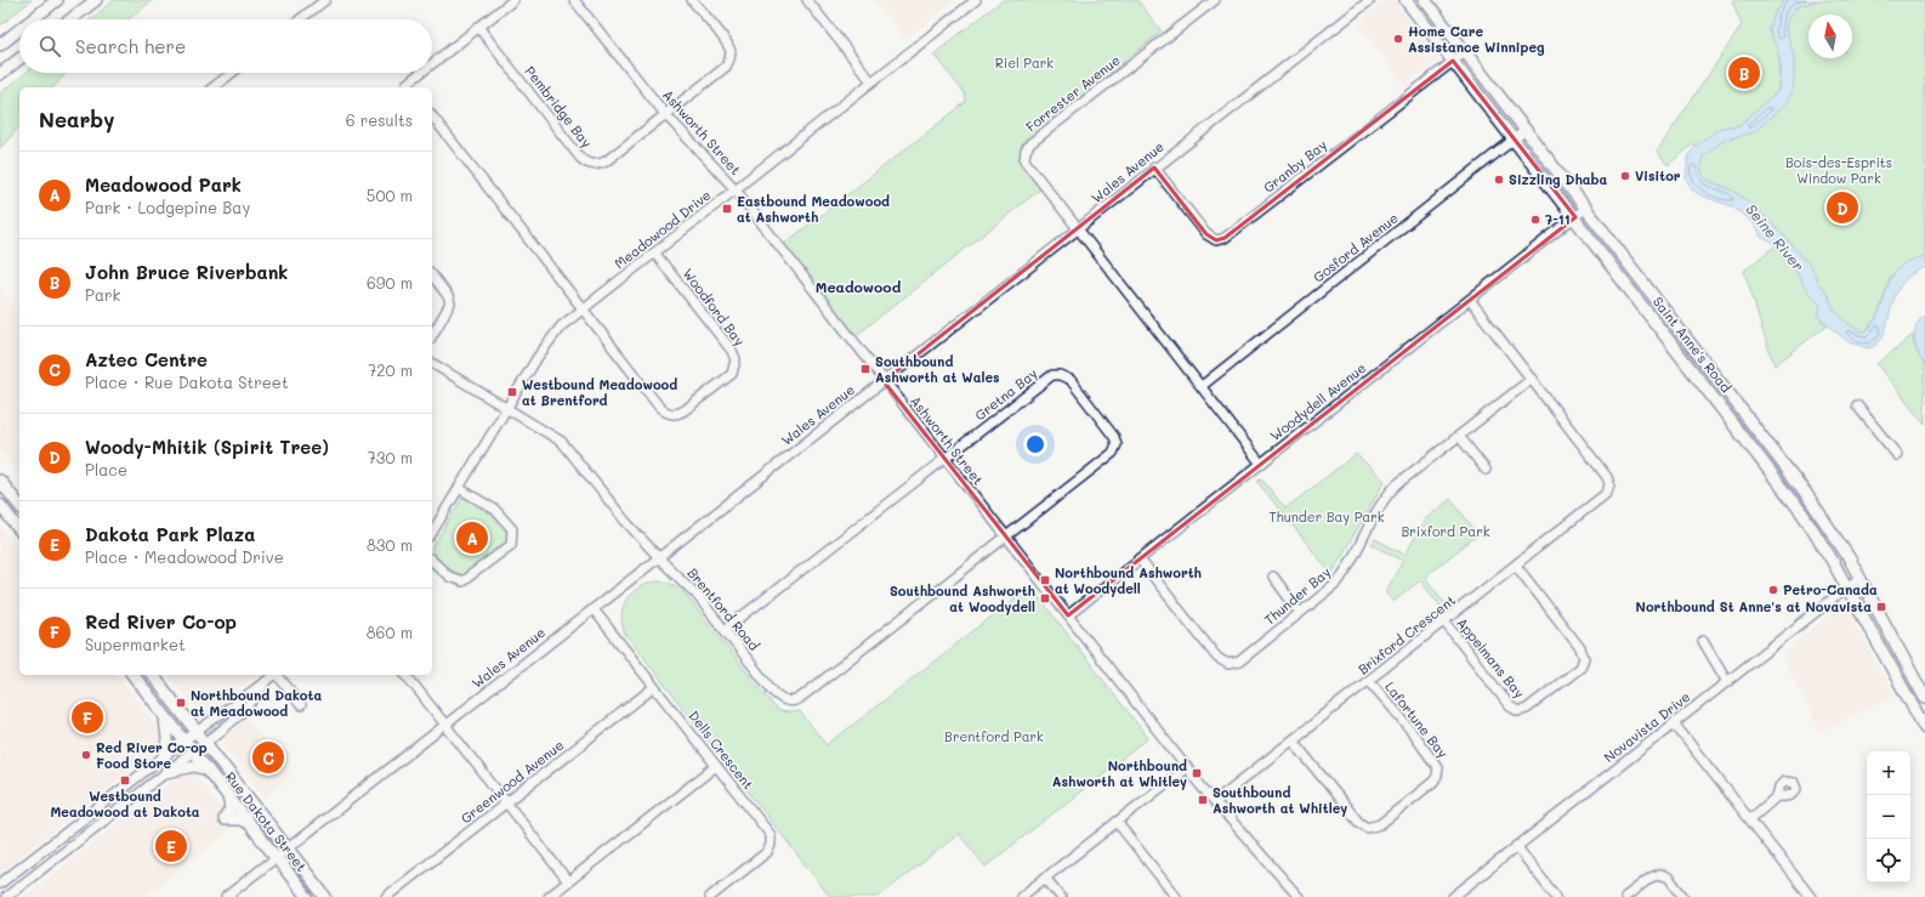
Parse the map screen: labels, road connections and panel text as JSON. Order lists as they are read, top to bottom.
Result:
{
  "streets": {
    "main road": ["Saint Anne's Road", "Rue Dakota Street"],
    "street": [
      "Forrester Avenue",
      "Pembridge Bay",
      "Ashworth Street",
      "Granby Bay",
      "Wales Avenue",
      "Meadowood Drive",
      "Gosford Avenue",
      "Woodford Bay",
      "Gretna Bay",
      "Woodydell Avenue",
      "Thunder Bay",
      "Brentford Road",
      "Brixford Crescent",
      "Appelmans Bay",
      "Lafortune Bay",
      "Novavista Drive",
      "Dells Crescent",
      "Greenwood Avenue"
    ]
  },
  "crossings": [
    ["Forrester Avenue", "Wales Avenue"],
    ["Pembridge Bay", "Ashworth Street"],
    ["Ashworth Street", "Wales Avenue"],
    ["Ashworth Street", "Meadowood Drive"],
    ["Ashworth Street", "Gretna Bay"],
    ["Ashworth Street", "Woodydell Avenue"],
    ["Ashworth Street", "Brentford Road"],
    ["Ashworth Street", "Brixford Crescent"],
    ["Granby Bay", "Wales Avenue"],
    ["Granby Bay", "Saint Anne's Road"],
    ["Wales Avenue", "Brentford Road"],
    ["Wales Avenue", "Dells Crescent"],
    ["Wales Avenue", "Rue Dakota Street"],
    ["Meadowood Drive", "Woodford Bay"],
    ["Meadowood Drive", "Brentford Road"],
    ["Gosford Avenue", "Saint Anne's Road"],
    ["Saint Anne's Road", "Woodydell Avenue"],
    ["Saint Anne's Road", "Novavista Drive"],
    ["Gretna Bay", "Brentford Road"],
    ["Woodydell Avenue", "Thunder Bay"],
    ["Thunder Bay", "Brixford Crescent"],
    ["Brixford Crescent", "Appelmans Bay"],
    ["Brixford Crescent", "Lafortune Bay"],
    ["Dells Crescent", "Greenwood Avenue"]
  ],
  "districts": ["Meadowood"],
  "water": ["Seine River"],
  "parks": [
    "Riel Park",
    "Bois-des-Esprits Window Park",
    "Thunder Bay Park",
    "Brixford Park",
    "Brentford Park"
  ],
  "places": {
    "other": [
      "Home Care Assistance Winnipeg",
      "Visitor",
      "Sizzling Dhaba",
      "7-11",
      "Petro-Canada",
      "Red River Co-op Food Store"
    ],
    "transit": [
      "Eastbound Meadowood at Ashworth",
      "Southbound Ashworth at Wales",
      "Westbound Meadowood at Brentford",
      "Northbound Ashworth at Woodydell",
      "Southbound Ashworth at Woodydell",
      "Northbound St Anne's at Novavista",
      "Northbound Dakota at Meadowood",
      "Northbound Ashworth at Whitley",
      "Westbound Meadowood at Dakota",
      "Southbound Ashworth at Whitley"
    ]
  },
  "north": "top",
  "page": {
    "search": "Search here",
    "pins": [
      "B",
      "D",
      "A",
      "F",
      "C",
      "E"
    ],
    "heading": ["Nearby", "6 results"],
    "list": [
      {
        "mark": "A",
        "name": "Meadowood Park",
        "note": "Park · Lodgepine Bay",
        "value": "500 m"
      },
      {
        "mark": "B",
        "name": "John Bruce Riverbank",
        "note": "Park",
        "value": "690 m"
      },
      {
        "mark": "C",
        "name": "Aztec Centre",
        "note": "Place · Rue Dakota Street",
        "value": "720 m"
      },
      {
        "mark": "D",
        "name": "Woody-Mhitik (Spirit Tree)",
        "note": "Place",
        "value": "730 m"
      },
      {
        "mark": "E",
        "name": "Dakota Park Plaza",
        "note": "Place · Meadowood Drive",
        "value": "830 m"
      },
      {
        "mark": "F",
        "name": "Red River Co-op",
        "note": "Supermarket",
        "value": "860 m"
      }
    ],
    "map_buttons": ["+", "−"]
  }
}
